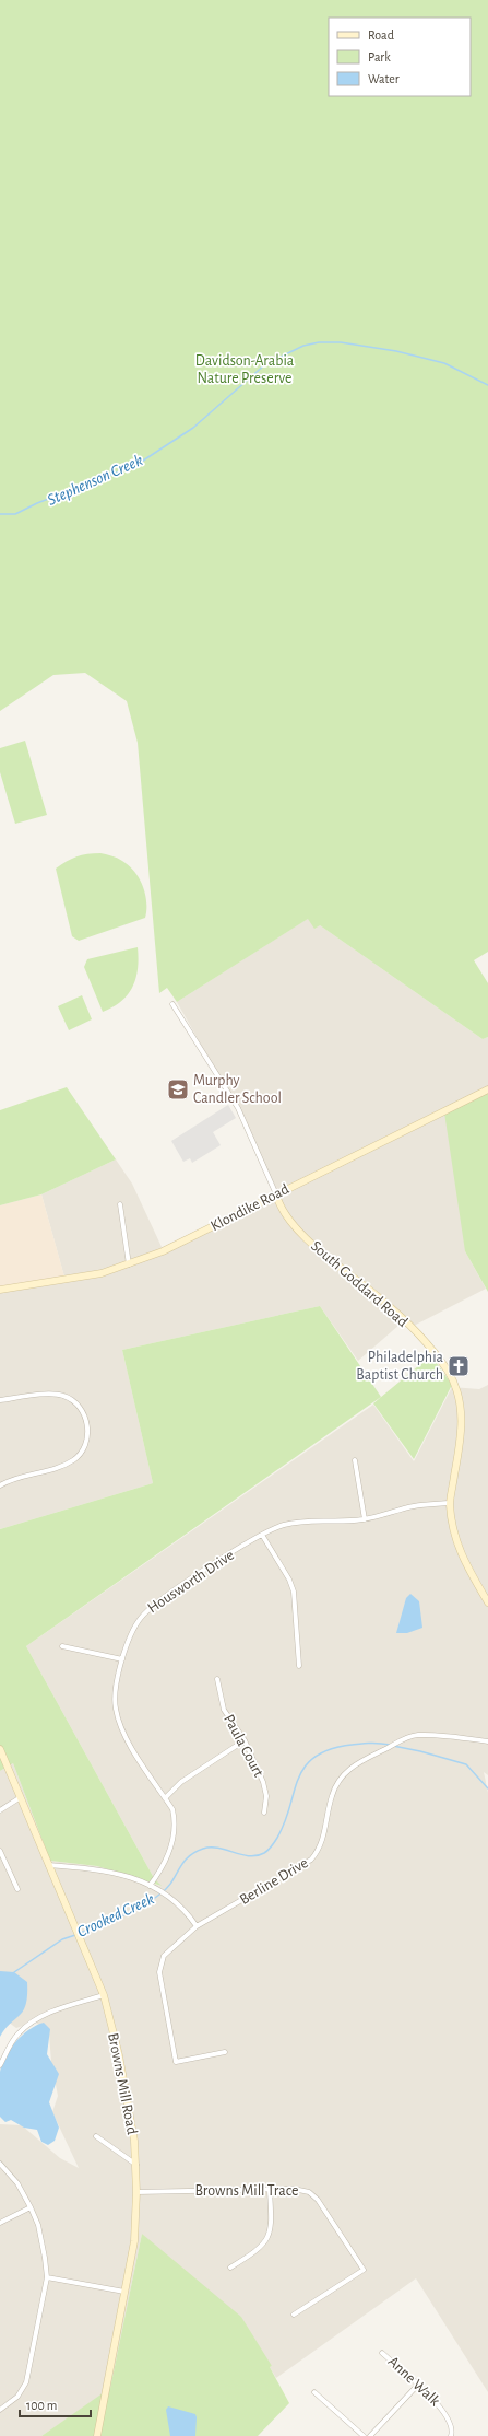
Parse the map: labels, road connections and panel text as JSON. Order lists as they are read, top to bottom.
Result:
{
  "streets": {
    "main road": ["Klondike Road", "South Goddard Road", "Browns Mill Road"],
    "street": [
      "Housworth Drive",
      "Paula Court",
      "Berline Drive",
      "Browns Mill Trace",
      "Anne Walk"
    ]
  },
  "crossings": [
    ["Klondike Road", "South Goddard Road"],
    ["South Goddard Road", "Housworth Drive"],
    ["Browns Mill Road", "Browns Mill Trace"]
  ],
  "water": ["Stephenson Creek", "Crooked Creek"],
  "parks": ["Davidson-Arabia Nature Preserve"],
  "places": {
    "school or university": ["Murphy Candler School"],
    "church": ["Philadelphia Baptist Church"]
  },
  "legend": ["Road", "Park", "Water"],
  "scale_bar": "100 m"
}
